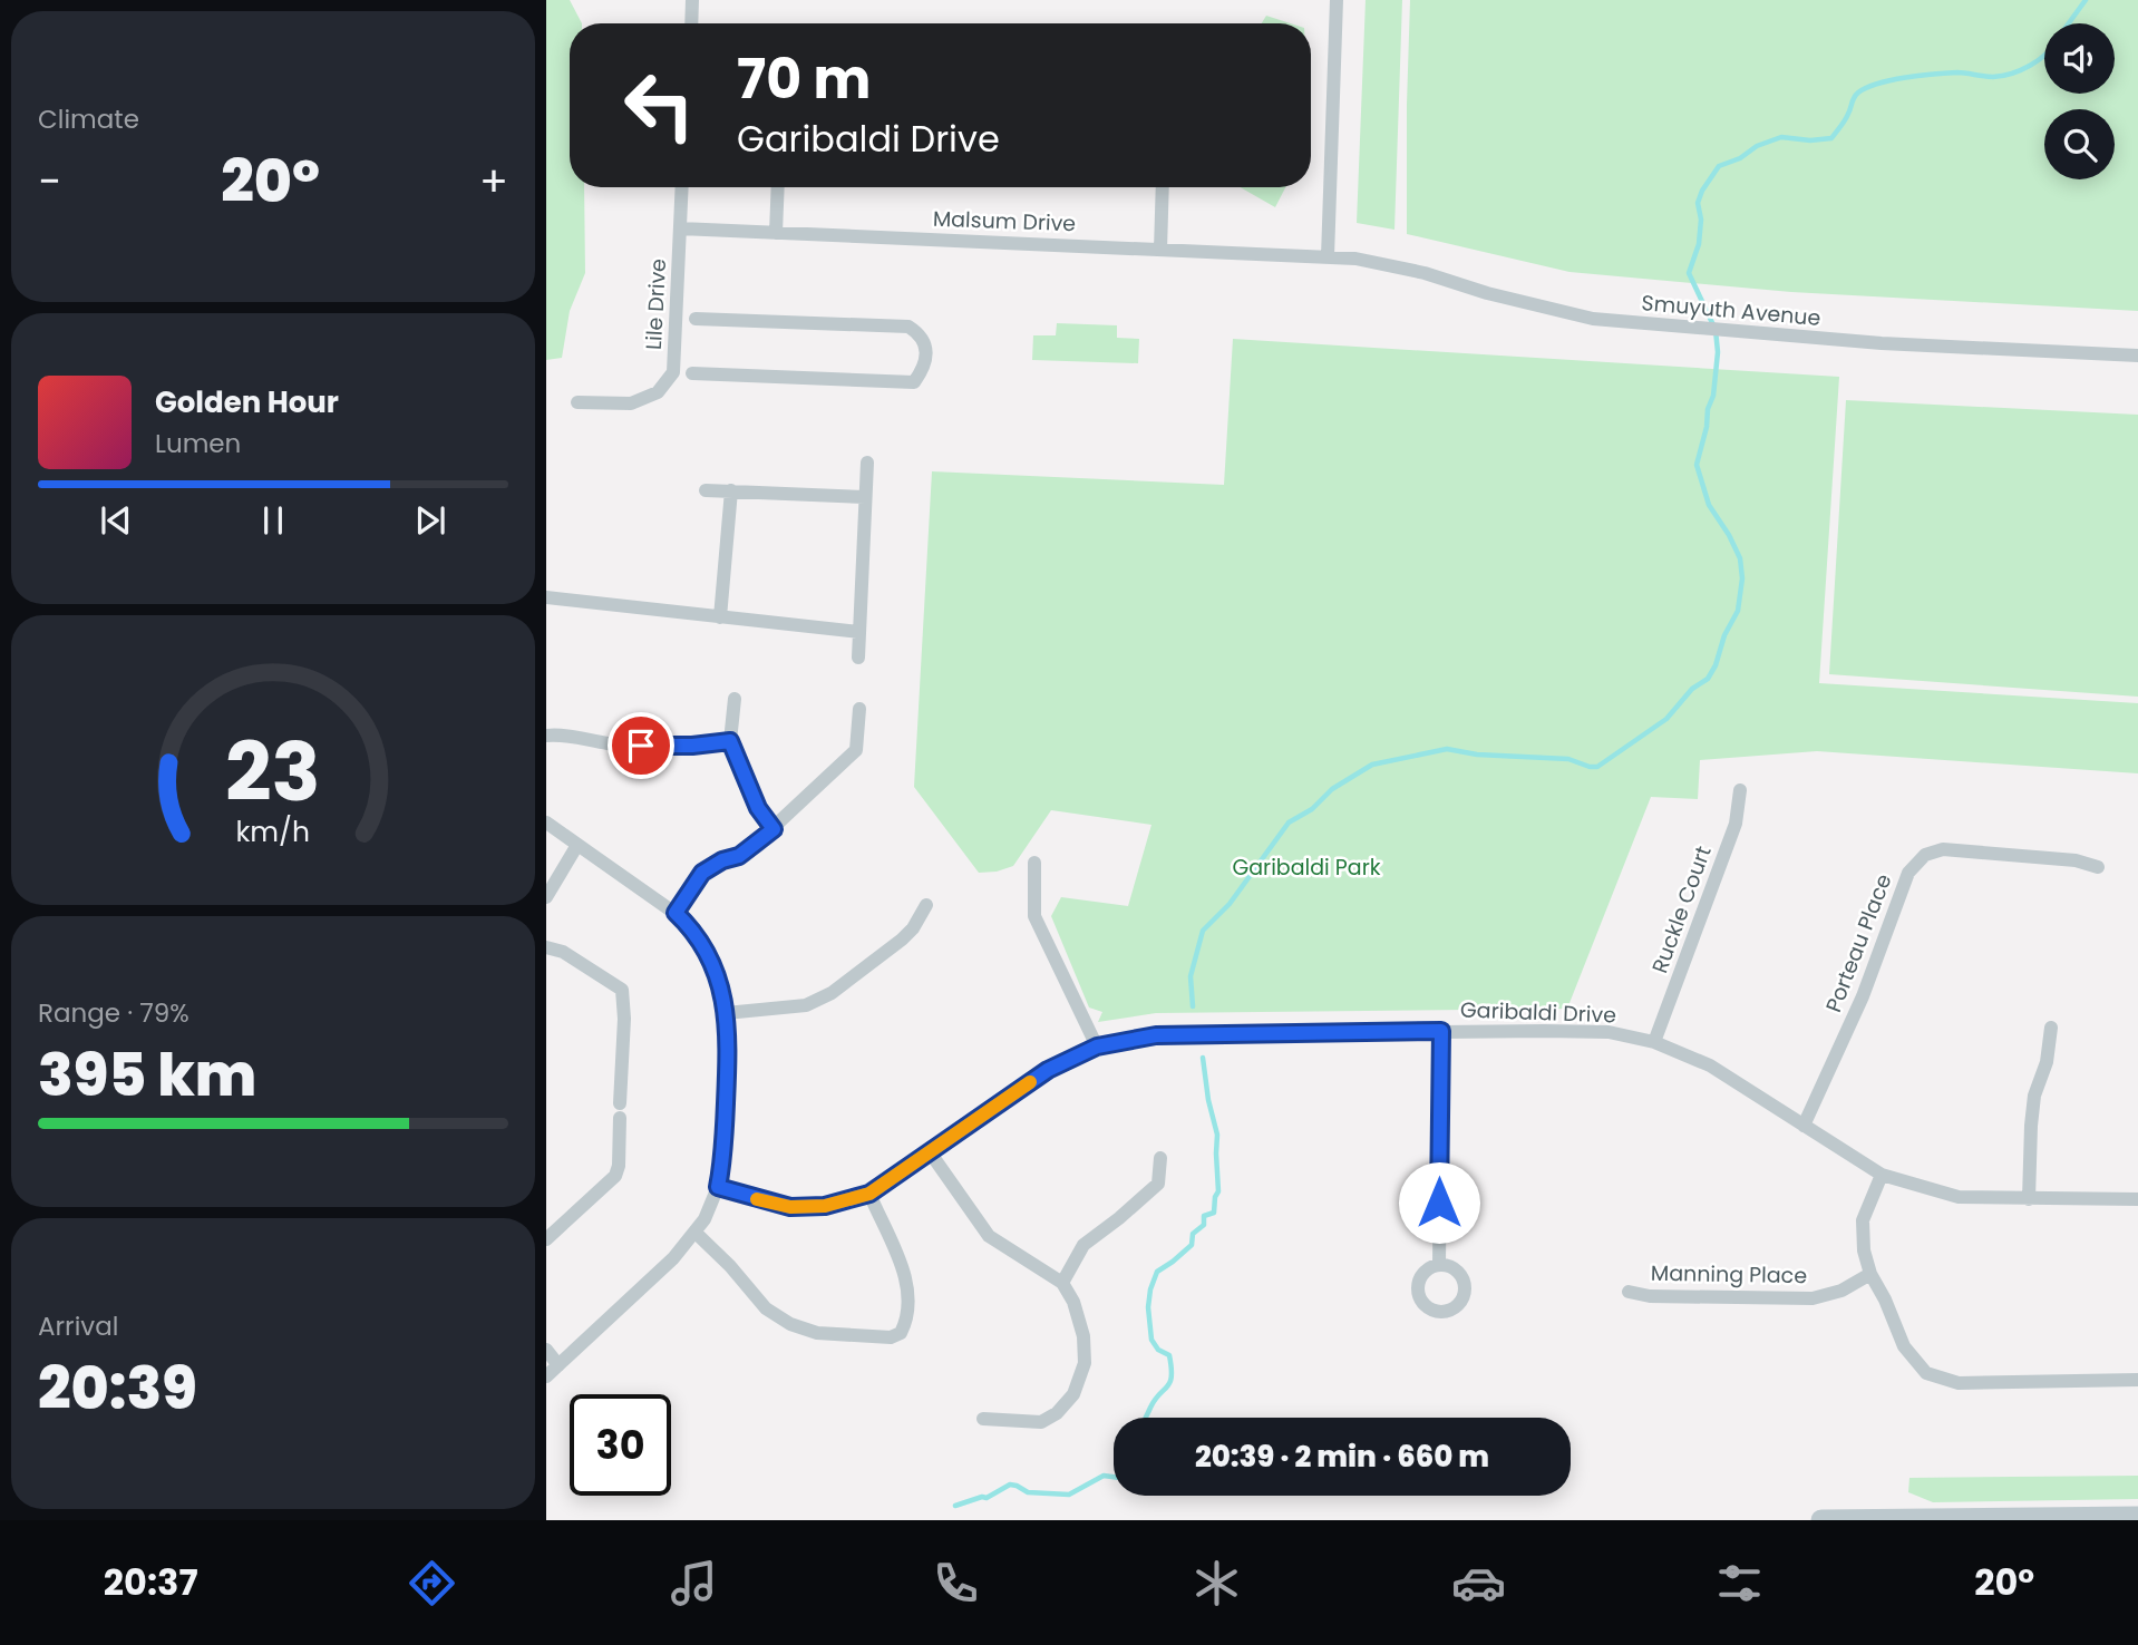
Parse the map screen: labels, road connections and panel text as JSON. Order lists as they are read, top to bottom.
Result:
{
  "streets": {
    "street": [
      "Malsum Drive",
      "Lile Drive",
      "Smuyuth Avenue",
      "Ruckle Court",
      "Porteau Place",
      "Garibaldi Drive",
      "Manning Place"
    ]
  },
  "crossings": [
    ["Malsum Drive", "Lile Drive"],
    ["Malsum Drive", "Smuyuth Avenue"],
    ["Ruckle Court", "Garibaldi Drive"],
    ["Porteau Place", "Garibaldi Drive"]
  ],
  "parks": ["Garibaldi Park"],
  "page": {
    "tile": [
      "Climate",
      ["Range · 79%", "395 km"],
      ["Arrival", "20:39"]
    ],
    "turn": ["70 m", "Garibaldi Drive"],
    "heat": ["−", "20°", "+"],
    "song": ["Golden Hour", "Lumen"],
    "limit": "30",
    "trip": "20:39 · 2 min · 660 m",
    "tabs": ["20:37", "20°"],
    "gauge": ["23", "km/h"]
  }
}
